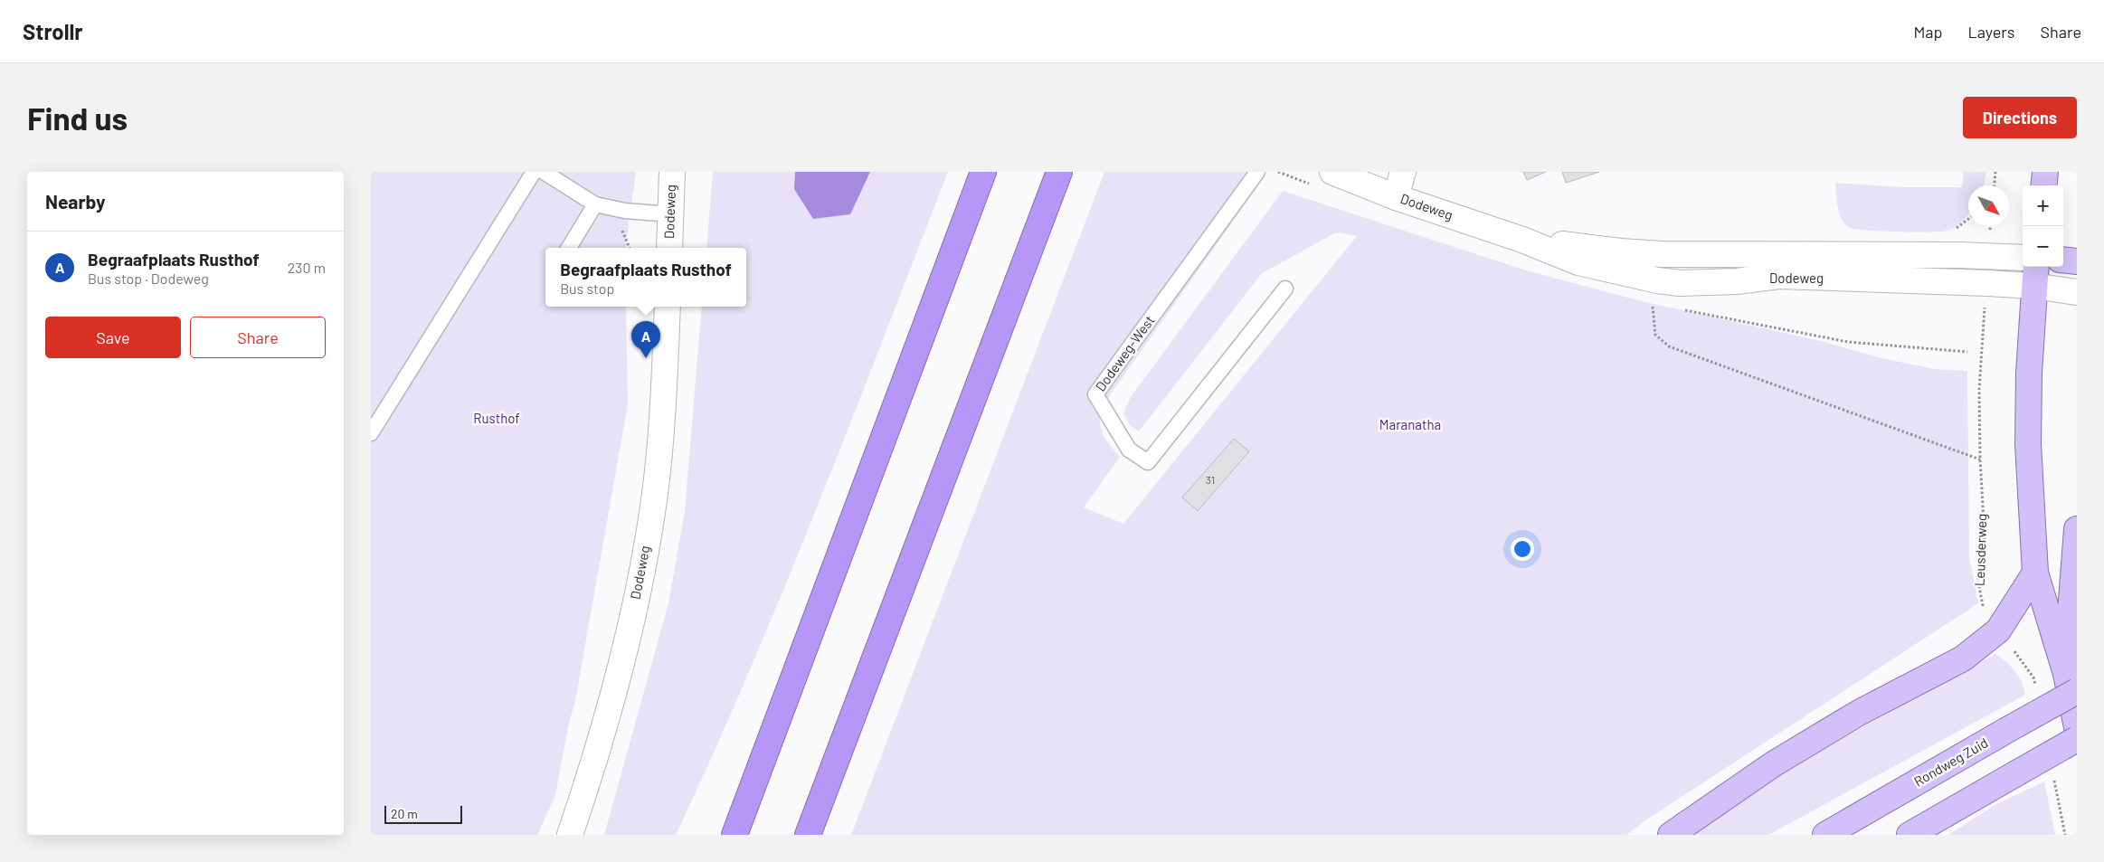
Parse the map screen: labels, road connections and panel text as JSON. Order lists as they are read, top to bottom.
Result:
{
  "streets": {
    "main road": ["Rondweg Zuid"],
    "street": ["Dodeweg"],
    "lane": ["Dodeweg-West"],
    "path": ["Leusderweg"]
  },
  "crossings": [
    ["Dodeweg", "Leusderweg"]
  ],
  "parks": ["Rusthof", "Maranatha"],
  "house_numbers": ["31"],
  "scale_bar": "20 m",
  "north": "bottom right",
  "page": {
    "header": "Strollr",
    "nav": ["Map", "Layers", "Share"],
    "buttons": [
      "Directions",
      ["Save", "Share"]
    ],
    "title": "Find us",
    "heading": "Nearby",
    "map_buttons": ["+", "−"],
    "list": [
      {
        "mark": "A",
        "name": "Begraafplaats Rusthof",
        "note": "Bus stop · Dodeweg",
        "value": "230 m"
      }
    ],
    "popup": ["Begraafplaats Rusthof", "Bus stop"],
    "pins": "A",
    "scale": "20 m"
  }
}
